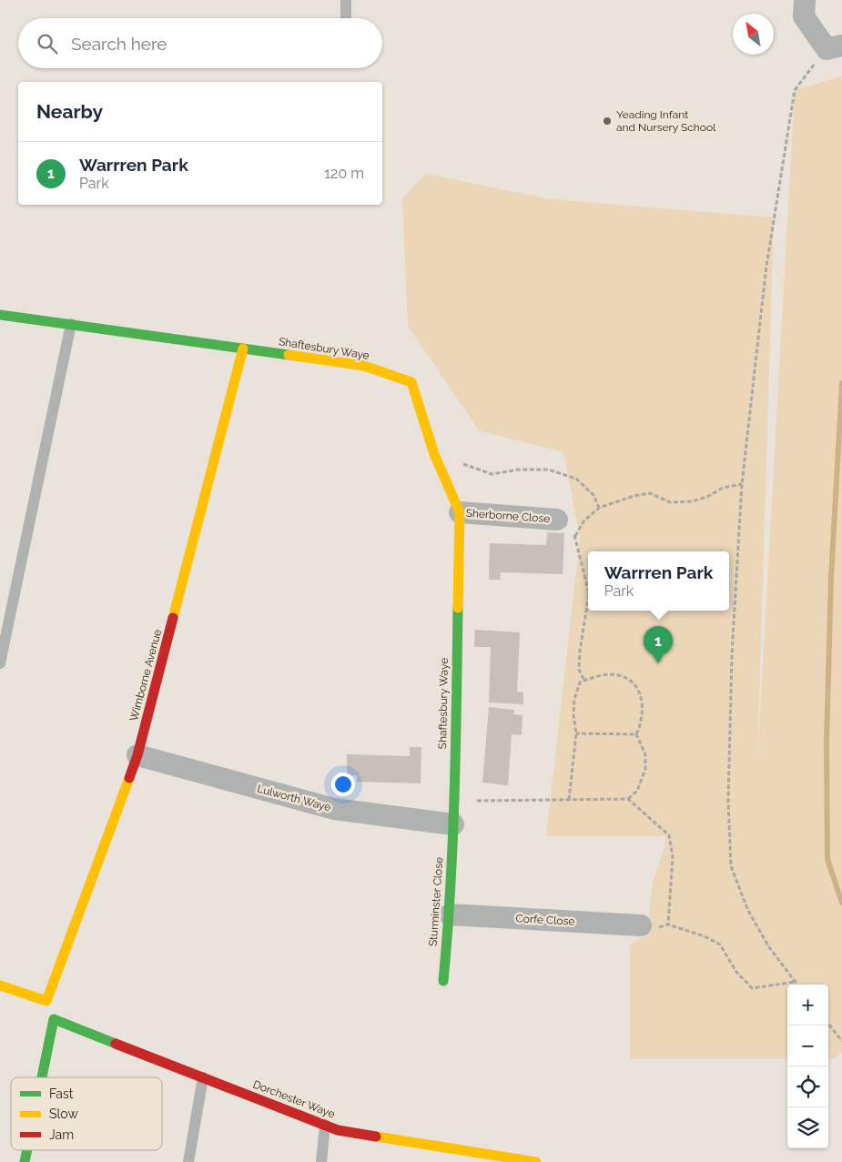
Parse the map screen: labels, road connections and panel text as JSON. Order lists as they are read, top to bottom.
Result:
{
  "streets": {
    "street": [
      "Shaftesbury Waye",
      "Sherborne Close",
      "Wimborne Avenue",
      "Lulworth Waye",
      "Sturminster Close",
      "Corfe Close",
      "Dorchester Waye"
    ]
  },
  "crossings": [
    ["Shaftesbury Waye", "Sherborne Close"],
    ["Shaftesbury Waye", "Wimborne Avenue"],
    ["Shaftesbury Waye", "Lulworth Waye"],
    ["Shaftesbury Waye", "Sturminster Close"],
    ["Wimborne Avenue", "Lulworth Waye"],
    ["Lulworth Waye", "Sturminster Close"],
    ["Sturminster Close", "Corfe Close"]
  ],
  "places": ["Yeading Infant and Nursery School"],
  "legend": ["Fast", "Slow", "Jam"],
  "north": "top left",
  "page": {
    "search": "Search here",
    "heading": "Nearby",
    "list": [
      {
        "mark": "1",
        "name": "Warrren Park",
        "note": "Park",
        "value": "120 m"
      }
    ],
    "popup": ["Warrren Park", "Park"],
    "pins": "1",
    "map_buttons": ["+", "−"]
  }
}
